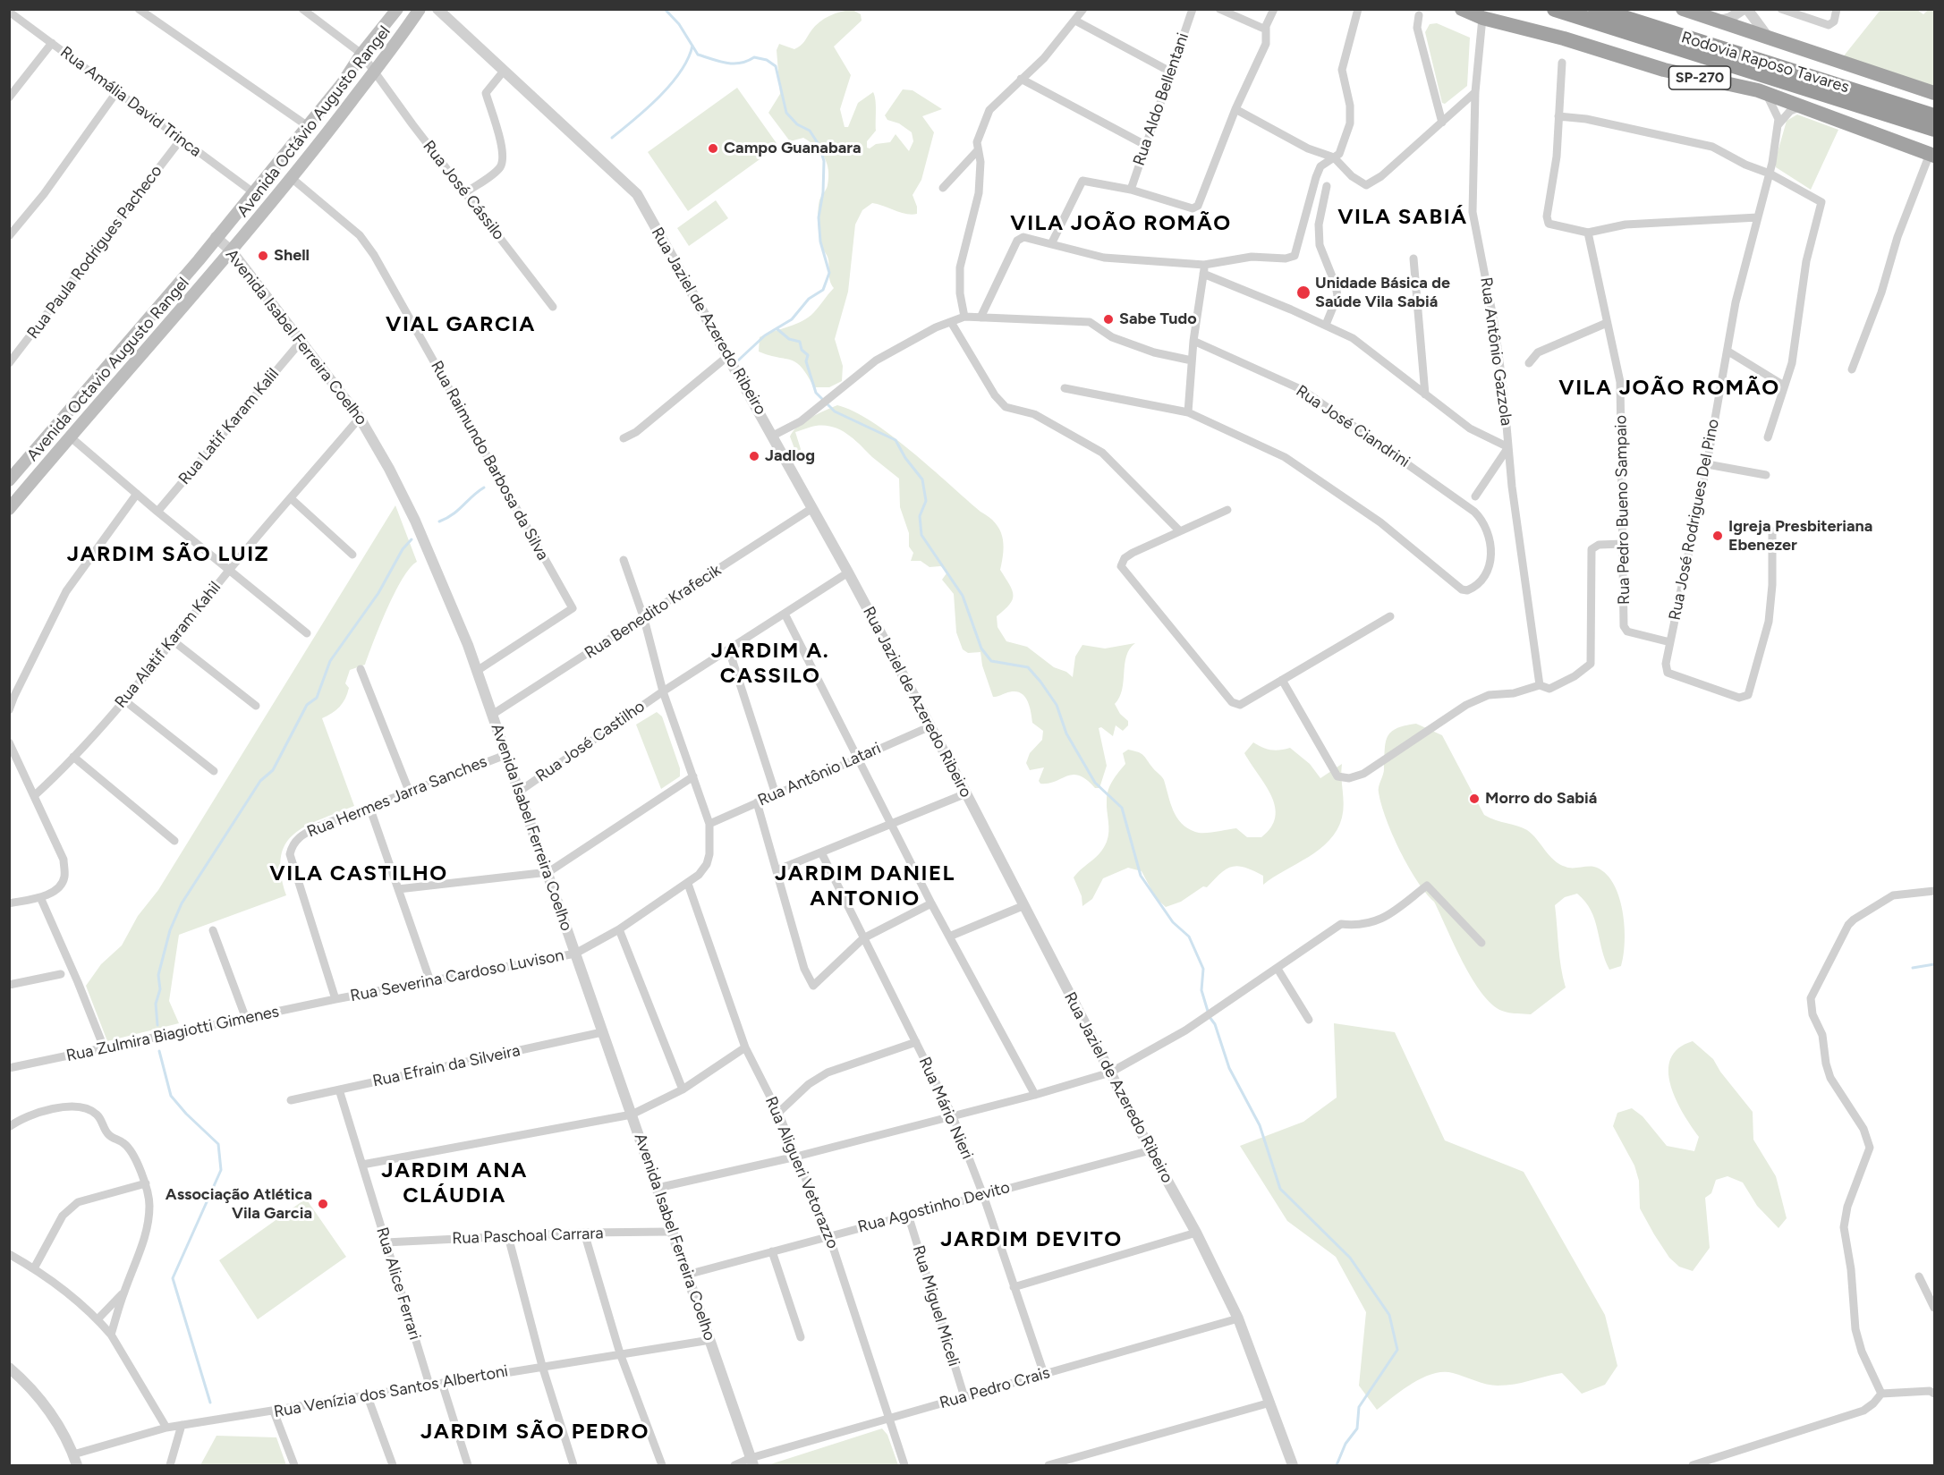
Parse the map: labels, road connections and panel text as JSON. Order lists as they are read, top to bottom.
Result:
{
  "streets": {
    "highway": ["Rodovia Raposo Tavares", "SP-270"],
    "main road": ["Avenida Octávio Augusto Rangel", "Avenida Octavio Augusto Rangel"],
    "street": [
      "Rua Aldo Bellentani",
      "Rua Amália David Trinca",
      "Rua José Cássilo",
      "Rua Paula Rodrigues Pacheco",
      "Rua Jaziel de Azeredo Ribeiro",
      "Avenida Isabel Ferreira Coelho",
      "Rua Antônio Gazzola",
      "Rua Latif Karam Kalil",
      "Rua José Ciandrini",
      "Rua Raimundo Barbosa da Silva",
      "Rua Pedro Bueno Sampaio",
      "Rua José Rodrigues Del Pino",
      "Rua Benedito Krafecik",
      "Rua Alatif Karam Kahil",
      "Rua José Castilho",
      "Rua Antônio Latari",
      "Rua Hermes Jarra Sanches",
      "Rua Severina Cardoso Luvison",
      "Rua Zulmira Biagiotti Gimenes",
      "Rua Efrain da Silveira",
      "Rua Mário Nieri",
      "Rua Aligueri Vetorazzo",
      "Rua Agostinho Devito",
      "Rua Paschoal Carrara",
      "Rua Alice Ferrari",
      "Rua Miguel Miceli",
      "Rua Pedro Crais",
      "Rua Venízia dos Santos Albertoni"
    ]
  },
  "crossings": [
    ["SP-270", "Rua Antônio Gazzola"],
    ["Rua Amália David Trinca", "Avenida Octávio Augusto Rangel"],
    ["Rua Amália David Trinca", "Rua Paula Rodrigues Pacheco"],
    ["Avenida Octávio Augusto Rangel", "Rua José Cássilo"],
    ["Avenida Octávio Augusto Rangel", "Avenida Isabel Ferreira Coelho"],
    ["Avenida Octávio Augusto Rangel", "Avenida Octavio Augusto Rangel"],
    ["Avenida Octávio Augusto Rangel", "Rua Raimundo Barbosa da Silva"],
    ["Rua Jaziel de Azeredo Ribeiro", "Rua Benedito Krafecik"],
    ["Rua Jaziel de Azeredo Ribeiro", "Rua José Castilho"],
    ["Rua Jaziel de Azeredo Ribeiro", "Rua Antônio Latari"],
    ["Rua Jaziel de Azeredo Ribeiro", "Rua Agostinho Devito"],
    ["Rua Jaziel de Azeredo Ribeiro", "Rua Pedro Crais"],
    ["Avenida Isabel Ferreira Coelho", "Avenida Octavio Augusto Rangel"],
    ["Avenida Isabel Ferreira Coelho", "Rua Latif Karam Kalil"],
    ["Avenida Isabel Ferreira Coelho", "Rua Raimundo Barbosa da Silva"],
    ["Avenida Isabel Ferreira Coelho", "Rua Benedito Krafecik"],
    ["Avenida Isabel Ferreira Coelho", "Rua Alatif Karam Kahil"],
    ["Avenida Isabel Ferreira Coelho", "Rua José Castilho"],
    ["Avenida Isabel Ferreira Coelho", "Rua Hermes Jarra Sanches"],
    ["Avenida Isabel Ferreira Coelho", "Rua Severina Cardoso Luvison"],
    ["Avenida Isabel Ferreira Coelho", "Rua Efrain da Silveira"],
    ["Avenida Isabel Ferreira Coelho", "Rua Agostinho Devito"],
    ["Avenida Isabel Ferreira Coelho", "Rua Paschoal Carrara"],
    ["Avenida Isabel Ferreira Coelho", "Rua Pedro Crais"],
    ["Avenida Isabel Ferreira Coelho", "Rua Venízia dos Santos Albertoni"],
    ["Rua Pedro Bueno Sampaio", "Rua José Rodrigues Del Pino"],
    ["Rua Benedito Krafecik", "Rua Severina Cardoso Luvison"],
    ["Rua José Castilho", "Rua Severina Cardoso Luvison"],
    ["Rua Antônio Latari", "Rua Severina Cardoso Luvison"],
    ["Rua Hermes Jarra Sanches", "Rua Severina Cardoso Luvison"],
    ["Rua Hermes Jarra Sanches", "Rua Zulmira Biagiotti Gimenes"],
    ["Rua Severina Cardoso Luvison", "Rua Zulmira Biagiotti Gimenes"],
    ["Rua Severina Cardoso Luvison", "Rua Aligueri Vetorazzo"],
    ["Rua Efrain da Silveira", "Rua Alice Ferrari"],
    ["Rua Mário Nieri", "Rua Agostinho Devito"],
    ["Rua Mário Nieri", "Rua Pedro Crais"],
    ["Rua Aligueri Vetorazzo", "Rua Agostinho Devito"],
    ["Rua Aligueri Vetorazzo", "Rua Pedro Crais"],
    ["Rua Agostinho Devito", "Rua Miguel Miceli"],
    ["Rua Paschoal Carrara", "Rua Alice Ferrari"],
    ["Rua Alice Ferrari", "Rua Venízia dos Santos Albertoni"],
    ["Rua Miguel Miceli", "Rua Pedro Crais"]
  ],
  "districts": [
    "VILA SABIÁ",
    "VILA JOÃO ROMÃO",
    "VIAL GARCIA",
    "VILA JOÃO ROMÃO",
    "JARDIM SÃO LUIZ",
    "JARDIM A. CASSILO",
    "VILA CASTILHO",
    "JARDIM DANIEL ANTONIO",
    "JARDIM ANA CLÁUDIA",
    "JARDIM DEVITO",
    "JARDIM SÃO PEDRO"
  ],
  "places": [
    "Campo Guanabara",
    "Shell",
    "Unidade Básica de Saúde Vila Sabiá",
    "Sabe Tudo",
    "Jadlog",
    "Igreja Presbiteriana Ebenezer",
    "Morro do Sabiá",
    "Associação Atlética Vila Garcia"
  ]
}
